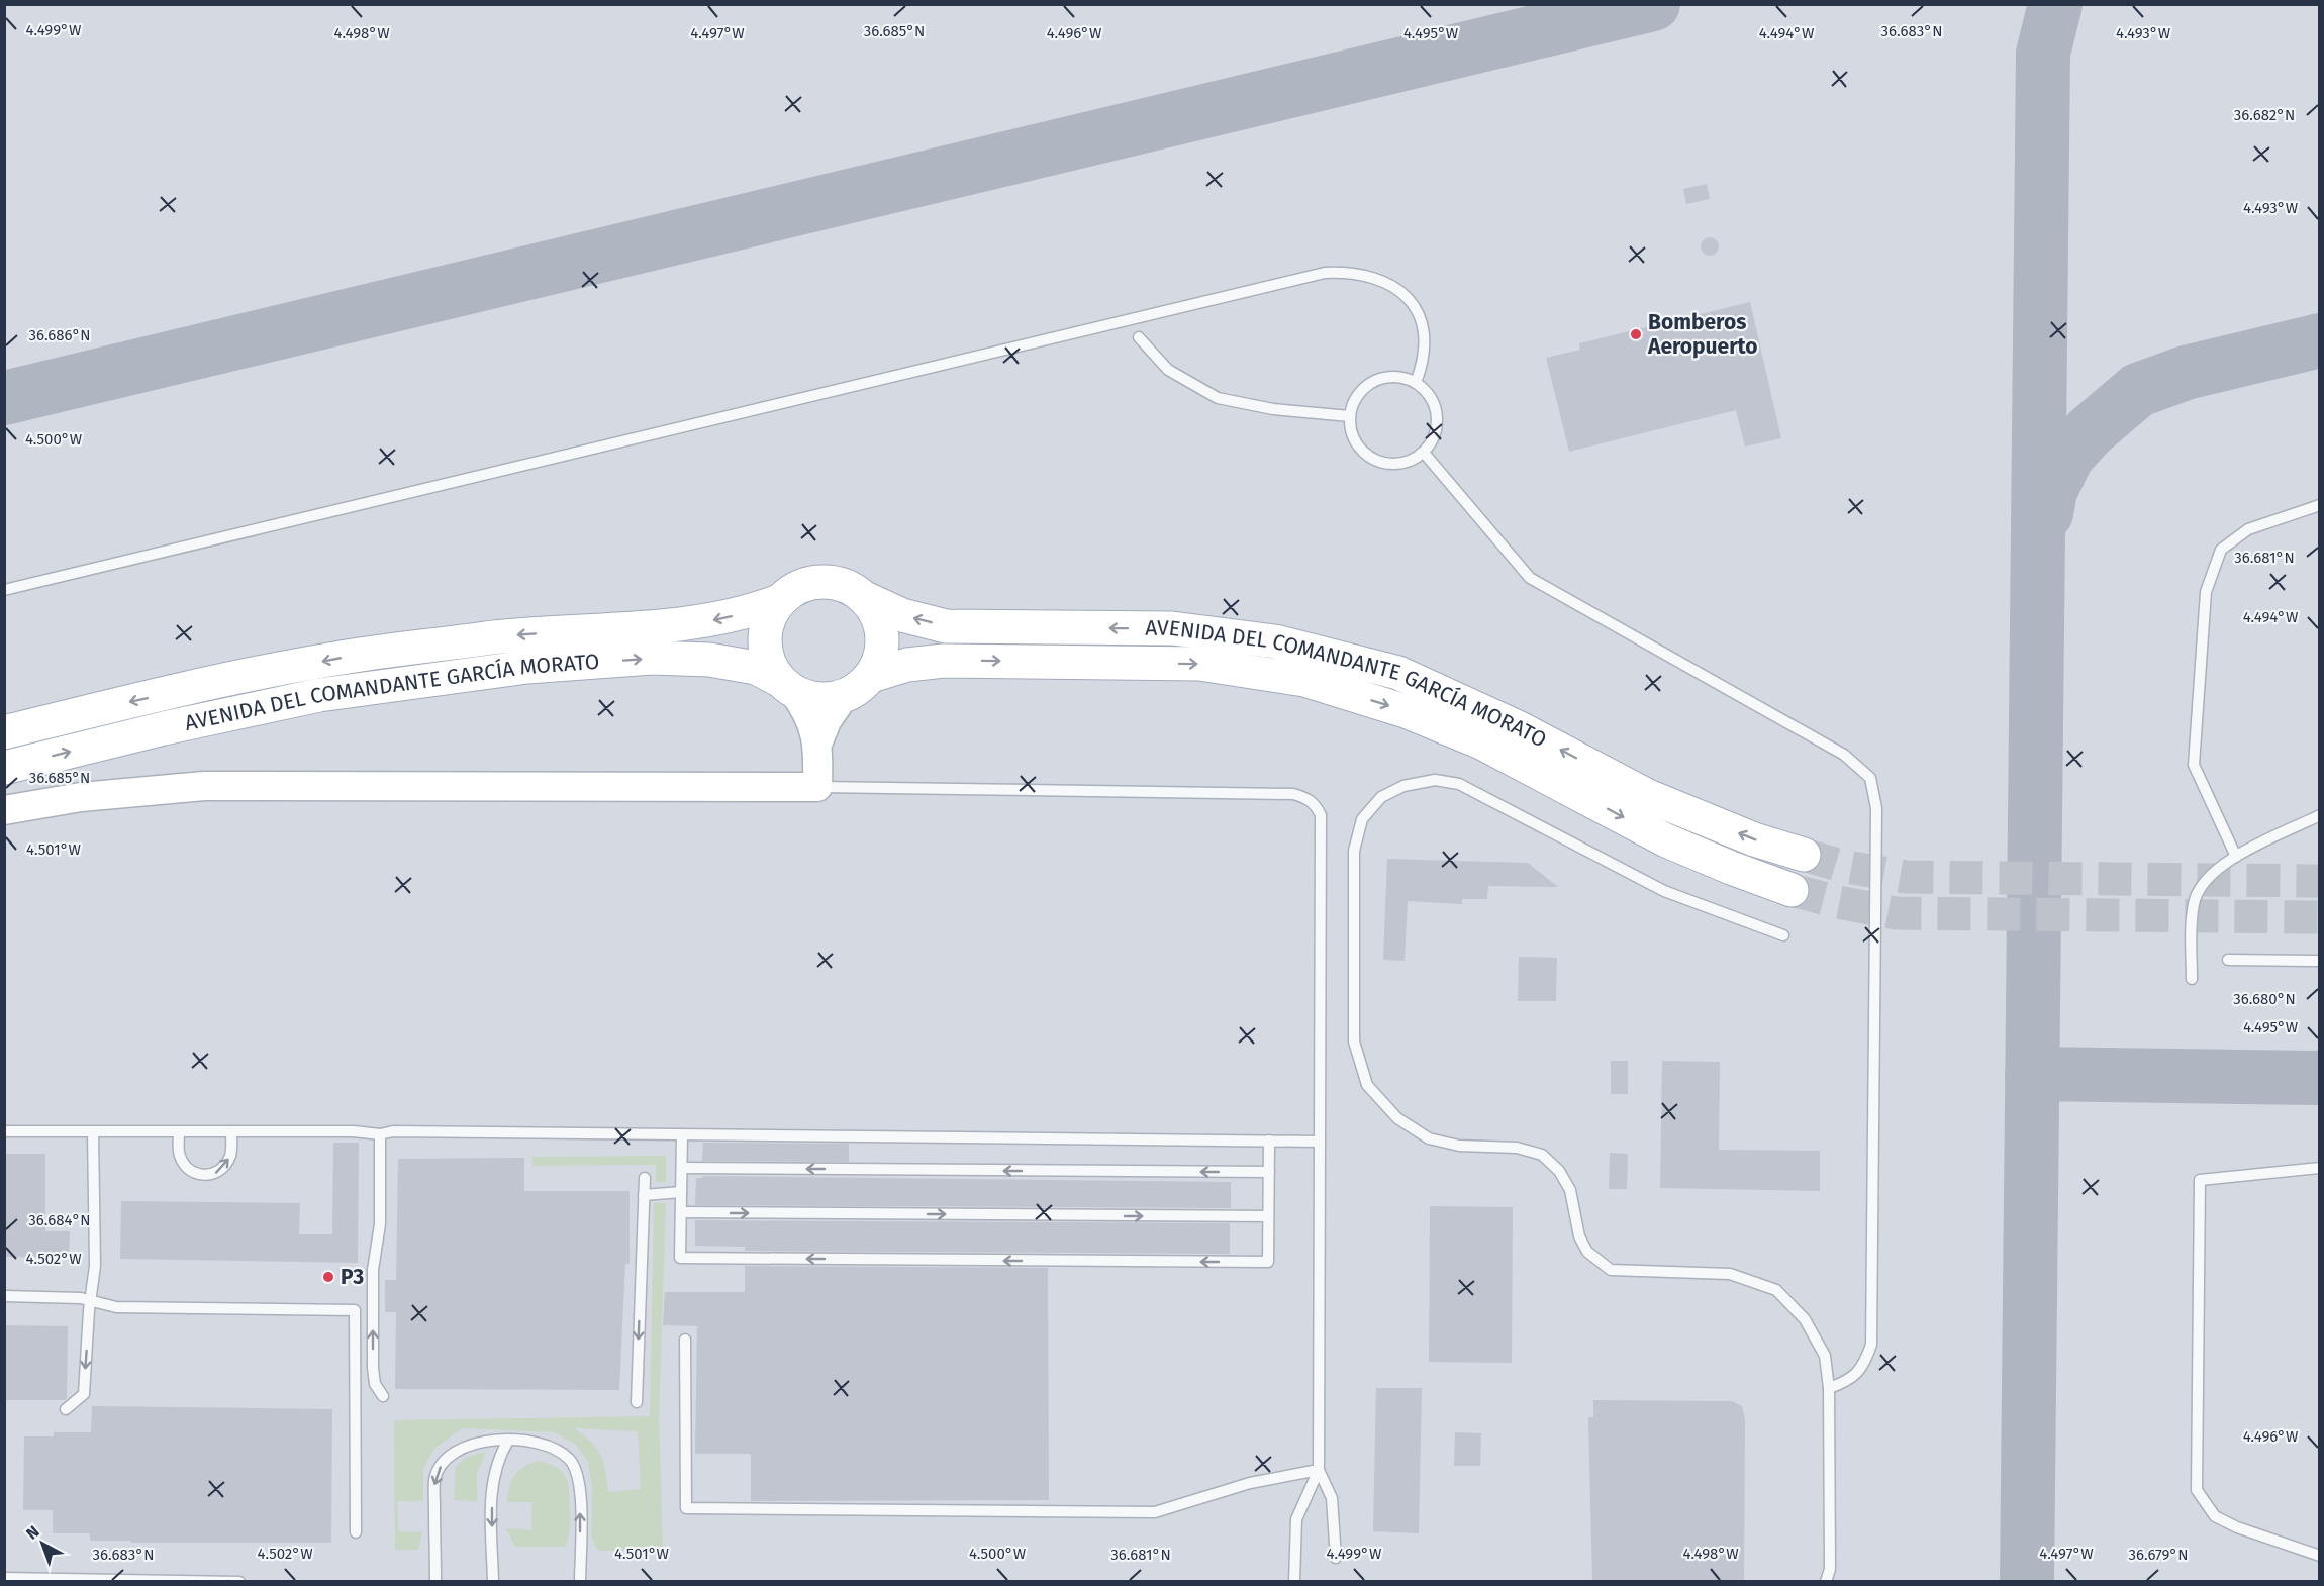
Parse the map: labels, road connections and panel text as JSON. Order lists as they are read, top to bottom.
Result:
{
  "streets": {
    "main road": ["AVENIDA DEL COMANDANTE GARCÍA MORATO"]
  },
  "places": ["Bomberos Aeropuerto", "P3"],
  "north": "top left",
  "coordinates": [
    "4.499°W",
    "36.685°N",
    "36.683°N",
    "4.497°W",
    "4.498°W",
    "4.495°W",
    "4.494°W",
    "4.496°W",
    "4.493°W",
    "36.682°N",
    "36.686°N",
    "4.500°W",
    "36.681°N",
    "4.501°W",
    "36.680°N",
    "36.684°N",
    "4.502°W",
    "36.679°N"
  ]
}
